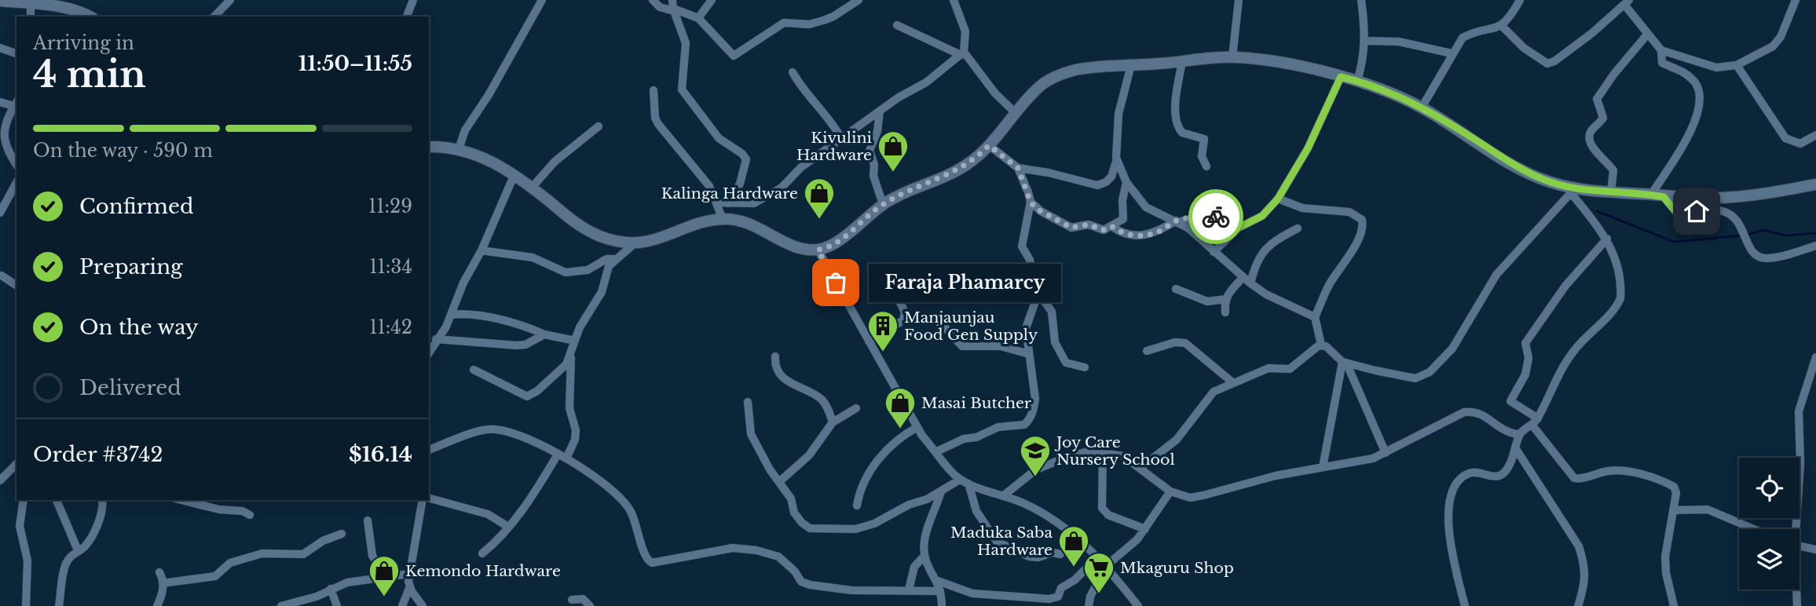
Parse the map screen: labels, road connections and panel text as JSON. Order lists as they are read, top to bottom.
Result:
{
  "places": {
    "shop": [
      "Kivulini Hardware",
      "Kalinga Hardware",
      "Masai Butcher",
      "Maduka Saba Hardware",
      "Kemondo Hardware"
    ],
    "other": ["Faraja Phamarcy"],
    "building": ["Manjaunjau Food Gen Supply"],
    "school or university": ["Joy Care Nursery School"],
    "supermarket": ["Mkaguru Shop"]
  },
  "page": {
    "heading": ["4 min", "Arriving in", "11:50–11:55"],
    "panel": ["Order #3742", "$16.14"],
    "bar": "On the way · 590 m",
    "list": [
      ["Confirmed", "11:29"],
      ["Preparing", "11:34"],
      ["On the way", "11:42"],
      "Delivered"
    ],
    "bubble": "Faraja Phamarcy"
  }
}
